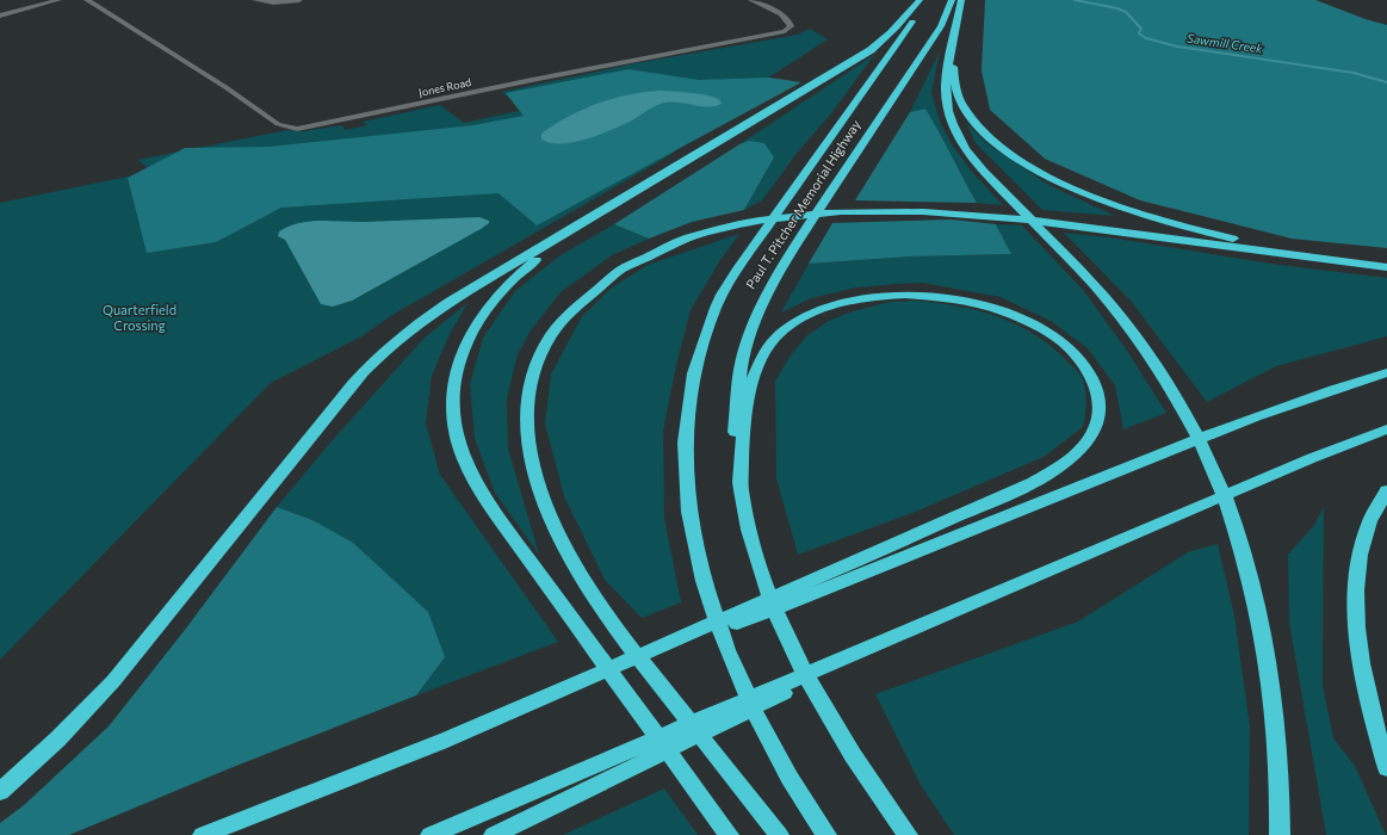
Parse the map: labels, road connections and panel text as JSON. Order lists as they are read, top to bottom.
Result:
{
  "streets": {
    "highway": ["Paul T. Pitcher Memorial Highway"],
    "street": ["Jones Road"]
  },
  "water": ["Sawmill Creek"],
  "parks": ["Quarterfield Crossing"]
}
